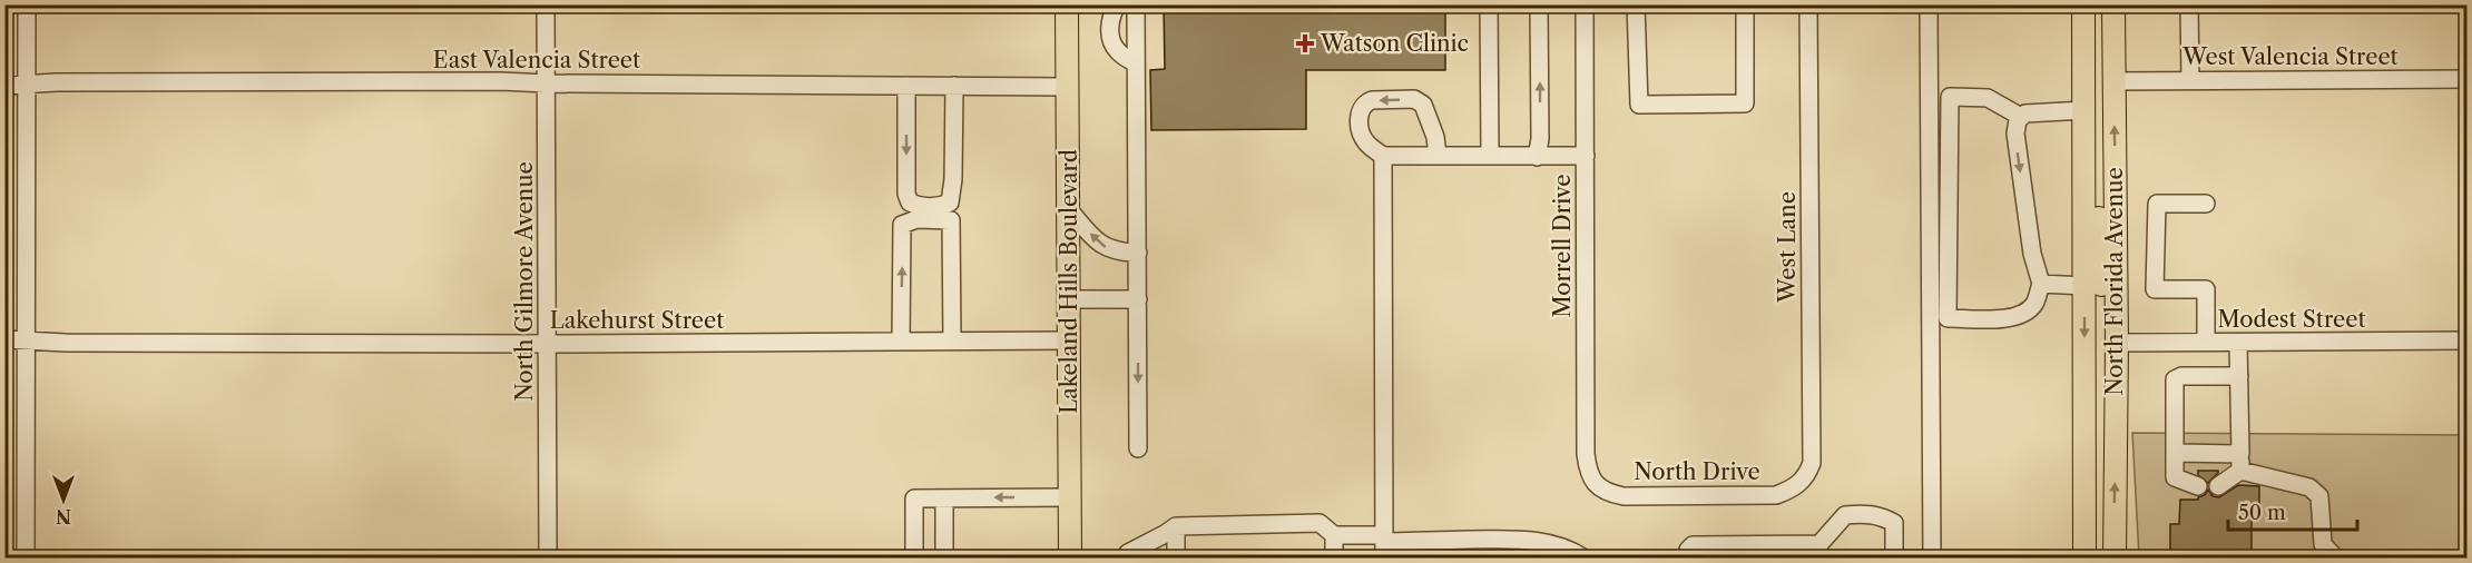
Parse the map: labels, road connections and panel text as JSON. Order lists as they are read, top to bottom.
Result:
{
  "streets": {
    "main road": ["Lakeland Hills Boulevard", "North Florida Avenue"],
    "street": [
      "West Valencia Street",
      "East Valencia Street",
      "Morrell Drive",
      "West Lane",
      "North Gilmore Avenue",
      "Modest Street",
      "Lakehurst Street",
      "North Drive"
    ]
  },
  "crossings": [
    ["West Valencia Street", "North Florida Avenue"],
    ["East Valencia Street", "North Gilmore Avenue"],
    ["East Valencia Street", "Lakeland Hills Boulevard"],
    ["Morrell Drive", "North Drive"],
    ["West Lane", "North Drive"],
    ["North Gilmore Avenue", "Lakehurst Street"],
    ["Lakeland Hills Boulevard", "Lakehurst Street"],
    ["North Florida Avenue", "Modest Street"]
  ],
  "places": {
    "health": ["Watson Clinic"]
  },
  "scale_bar": "50 m",
  "north": "bottom"
}
